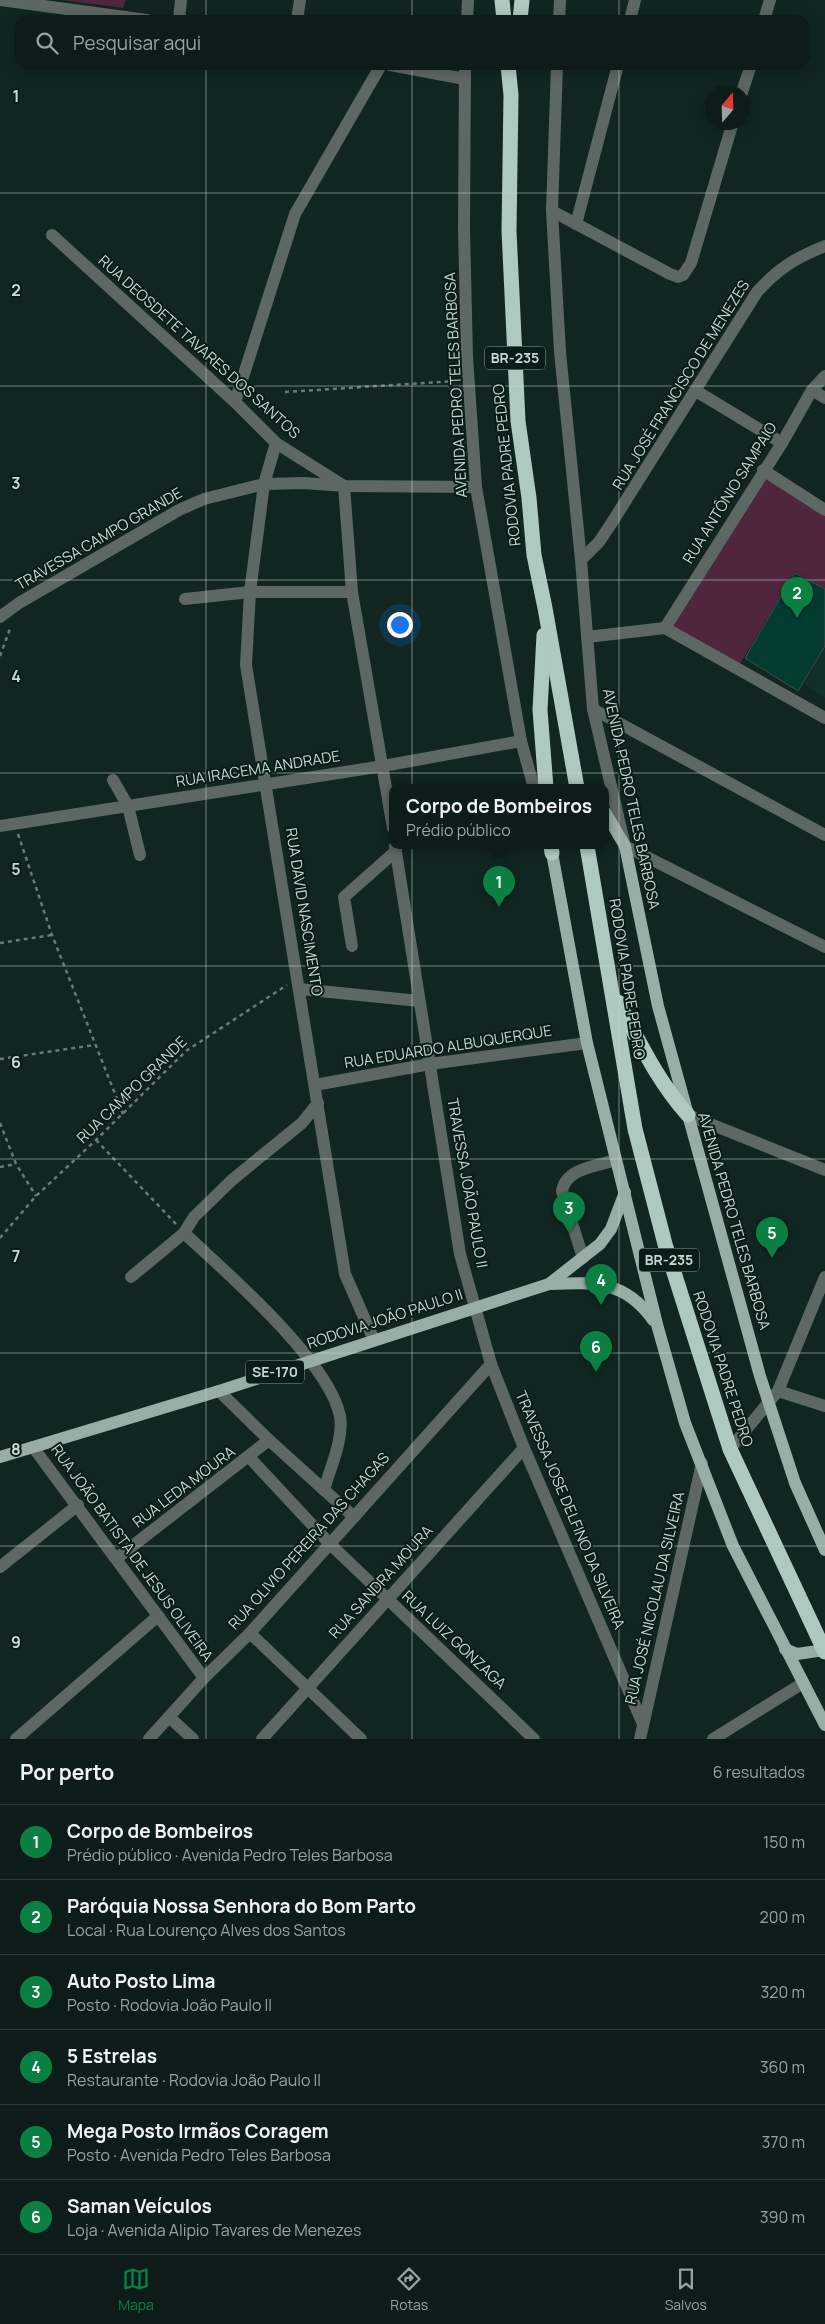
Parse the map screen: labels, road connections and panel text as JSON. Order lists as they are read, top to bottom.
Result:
{
  "streets": {
    "highway": ["BR-235", "RODOVIA PADRE PEDRO"],
    "main road": ["AVENIDA PEDRO TELES BARBOSA", "RODOVIA JOÃO PAULO II", "SE-170"],
    "street": [
      "RUA DEOSDETE TAVARES DOS SANTOS",
      "RUA JOSÉ FRANCISCO DE MENEZES",
      "RUA ANTÔNIO SAMPAIO",
      "TRAVESSA CAMPO GRANDE",
      "RUA IRACEMA ANDRADE",
      "RUA DAVID NASCIMENTO",
      "RUA EDUARDO ALBUQUERQUE",
      "TRAVESSA JOÃO PAULO II",
      "RUA LEDA MOURA",
      "TRAVESSA JOSE DELFINO DA SILVEIRA",
      "RUA OLIVIO PEREIRA DAS CHAGAS",
      "RUA JOÃO BATISTA DE JESUS OLIVEIRA",
      "RUA SANDRA MOURA",
      "RUA JOSÉ NICOLAU DA SILVEIRA",
      "RUA LUIZ GONZAGA"
    ],
    "path": ["RUA CAMPO GRANDE"]
  },
  "crossings": [
    ["RUA DEOSDETE TAVARES DOS SANTOS", "TRAVESSA CAMPO GRANDE"],
    ["AVENIDA PEDRO TELES BARBOSA", "RUA JOSÉ FRANCISCO DE MENEZES"],
    ["AVENIDA PEDRO TELES BARBOSA", "RUA IRACEMA ANDRADE"],
    ["TRAVESSA CAMPO GRANDE", "RUA DAVID NASCIMENTO"],
    ["RUA IRACEMA ANDRADE", "RUA DAVID NASCIMENTO"],
    ["RUA DAVID NASCIMENTO", "RUA EDUARDO ALBUQUERQUE"],
    ["RUA DAVID NASCIMENTO", "RUA CAMPO GRANDE"],
    ["RUA DAVID NASCIMENTO", "RODOVIA JOÃO PAULO II"],
    ["RUA EDUARDO ALBUQUERQUE", "TRAVESSA JOÃO PAULO II"],
    ["TRAVESSA JOÃO PAULO II", "RODOVIA JOÃO PAULO II"],
    ["TRAVESSA JOÃO PAULO II", "TRAVESSA JOSE DELFINO DA SILVEIRA"],
    ["RODOVIA JOÃO PAULO II", "TRAVESSA JOSE DELFINO DA SILVEIRA"],
    ["RODOVIA JOÃO PAULO II", "RUA JOÃO BATISTA DE JESUS OLIVEIRA"],
    ["RUA LEDA MOURA", "RUA JOÃO BATISTA DE JESUS OLIVEIRA"],
    ["RUA LEDA MOURA", "RUA LUIZ GONZAGA"],
    ["TRAVESSA JOSE DELFINO DA SILVEIRA", "RUA OLIVIO PEREIRA DAS CHAGAS"],
    ["TRAVESSA JOSE DELFINO DA SILVEIRA", "RUA SANDRA MOURA"],
    ["TRAVESSA JOSE DELFINO DA SILVEIRA", "RUA JOSÉ NICOLAU DA SILVEIRA"],
    ["RUA OLIVIO PEREIRA DAS CHAGAS", "RUA JOÃO BATISTA DE JESUS OLIVEIRA"],
    ["RUA OLIVIO PEREIRA DAS CHAGAS", "RUA LUIZ GONZAGA"],
    ["RUA SANDRA MOURA", "RUA LUIZ GONZAGA"]
  ],
  "north": "top",
  "page": {
    "search": "Pesquisar aqui",
    "pins": [
      "2",
      "1",
      "3",
      "5",
      "4",
      "6"
    ],
    "popup": ["Corpo de Bombeiros", "Prédio público"],
    "heading": ["Por perto", "6 resultados"],
    "list": [
      {
        "mark": "1",
        "name": "Corpo de Bombeiros",
        "note": "Prédio público · Avenida Pedro Teles Barbosa",
        "value": "150 m"
      },
      {
        "mark": "2",
        "name": "Paróquia Nossa Senhora do Bom Parto",
        "note": "Local · Rua Lourenço Alves dos Santos",
        "value": "200 m"
      },
      {
        "mark": "3",
        "name": "Auto Posto Lima",
        "note": "Posto · Rodovia João Paulo II",
        "value": "320 m"
      },
      {
        "mark": "4",
        "name": "5 Estrelas",
        "note": "Restaurante · Rodovia João Paulo II",
        "value": "360 m"
      },
      {
        "mark": "5",
        "name": "Mega Posto Irmãos Coragem",
        "note": "Posto · Avenida Pedro Teles Barbosa",
        "value": "370 m"
      },
      {
        "mark": "6",
        "name": "Saman Veículos",
        "note": "Loja · Avenida Alipio Tavares de Menezes",
        "value": "390 m"
      }
    ],
    "nav": ["Mapa", "Rotas", "Salvos"]
  },
  "grid": {
    "rows": [
      "1",
      "2",
      "3",
      "4",
      "5",
      "6",
      "7",
      "8",
      "9"
    ]
  }
}
